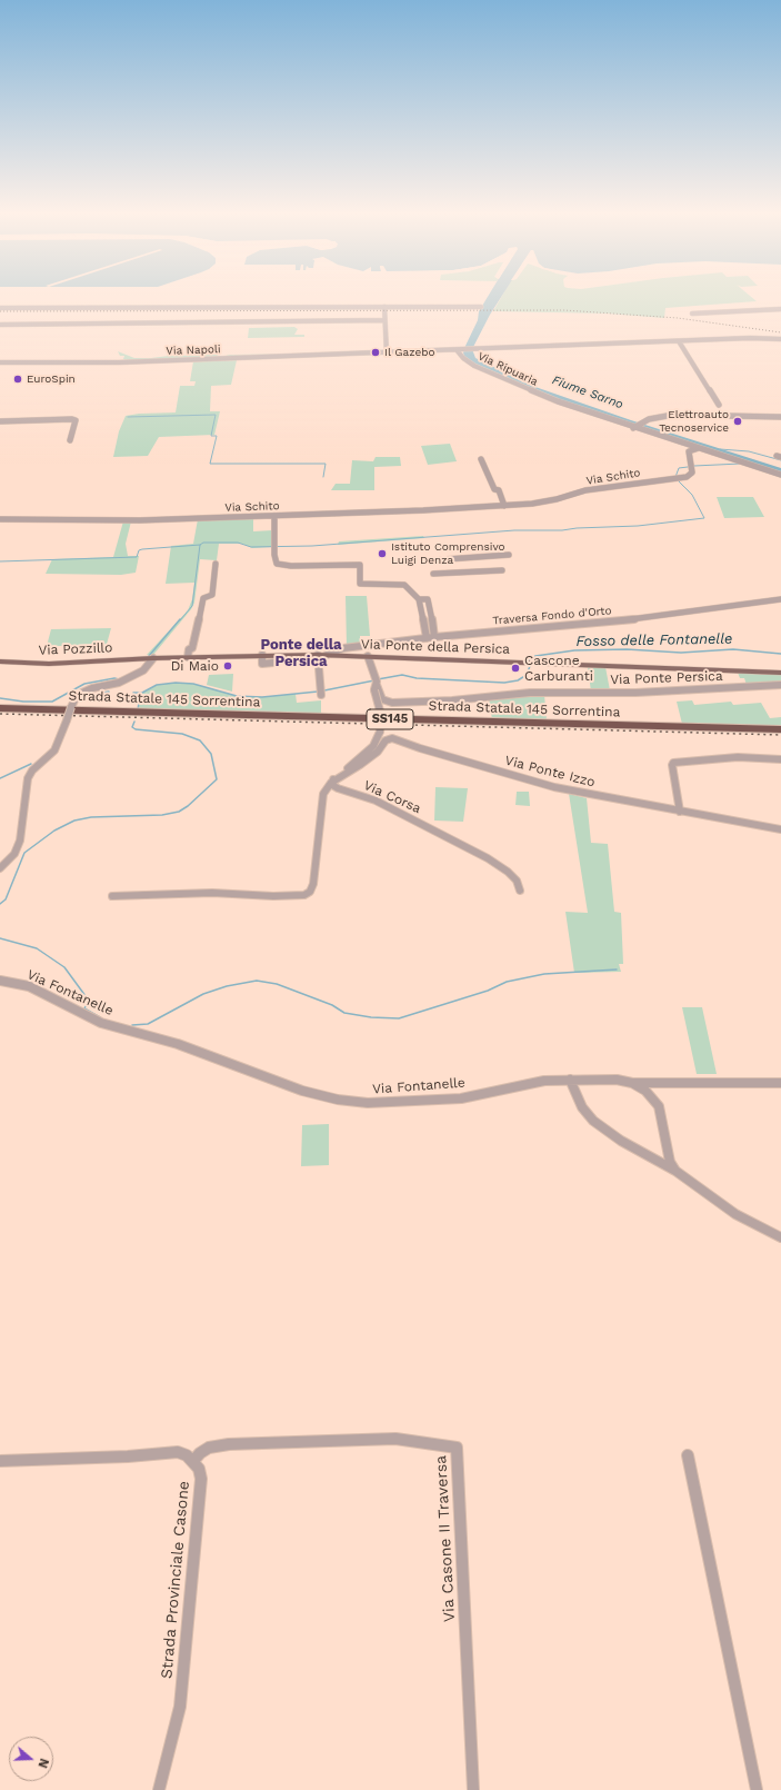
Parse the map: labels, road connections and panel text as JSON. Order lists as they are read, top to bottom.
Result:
{
  "streets": {
    "highway": ["Strada Statale 145 Sorrentina", "SS145"],
    "main road": ["Via Ponte della Persica", "Via Pozzillo"],
    "street": [
      "Via Napoli",
      "Via Ripuaria",
      "Via Schito",
      "Traversa Fondo d'Orto",
      "Via Ponte Persica",
      "Via Ponte Izzo",
      "Via Corsa",
      "Via Fontanelle",
      "Via Casone II Traversa",
      "Strada Provinciale Casone"
    ]
  },
  "crossings": [
    ["Via Napoli", "Via Ripuaria"],
    ["Traversa Fondo d'Orto", "Via Ponte della Persica"],
    ["Via Ponte della Persica", "Via Pozzillo"],
    ["Via Ponte Persica", "Via Corsa"],
    ["Via Ponte Izzo", "Via Corsa"],
    ["Via Casone II Traversa", "Strada Provinciale Casone"]
  ],
  "districts": ["Ponte della Persica"],
  "water": ["Fiume Sarno", "Fosso delle Fontanelle"],
  "places": [
    "Il Gazebo",
    "EuroSpin",
    "Elettroauto Tecnoservice",
    "Istituto Comprensivo Luigi Denza",
    "Di Maio",
    "Cascone Carburanti"
  ],
  "north": "right"
}
